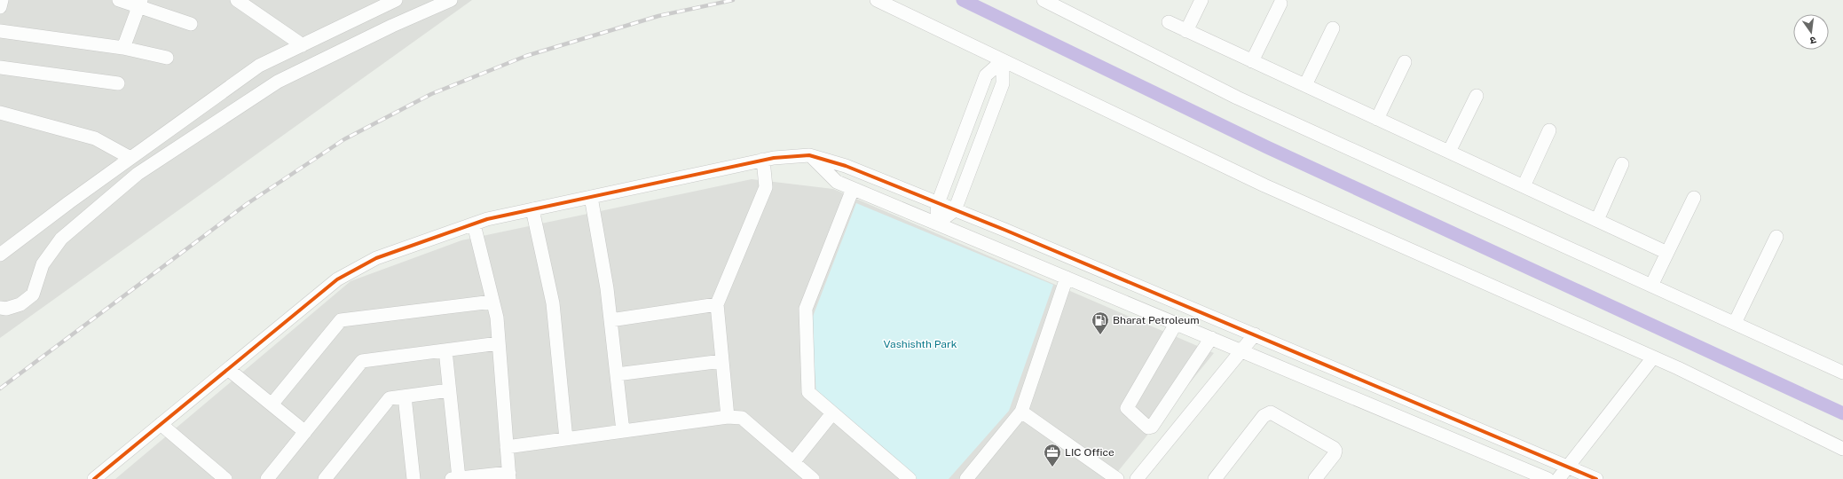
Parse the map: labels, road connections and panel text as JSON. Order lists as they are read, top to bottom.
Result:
{
  "parks": ["Vashishth Park"],
  "places": {
    "fuel station": ["Bharat Petroleum"],
    "office": ["LIC Office"]
  },
  "north": "bottom"
}
